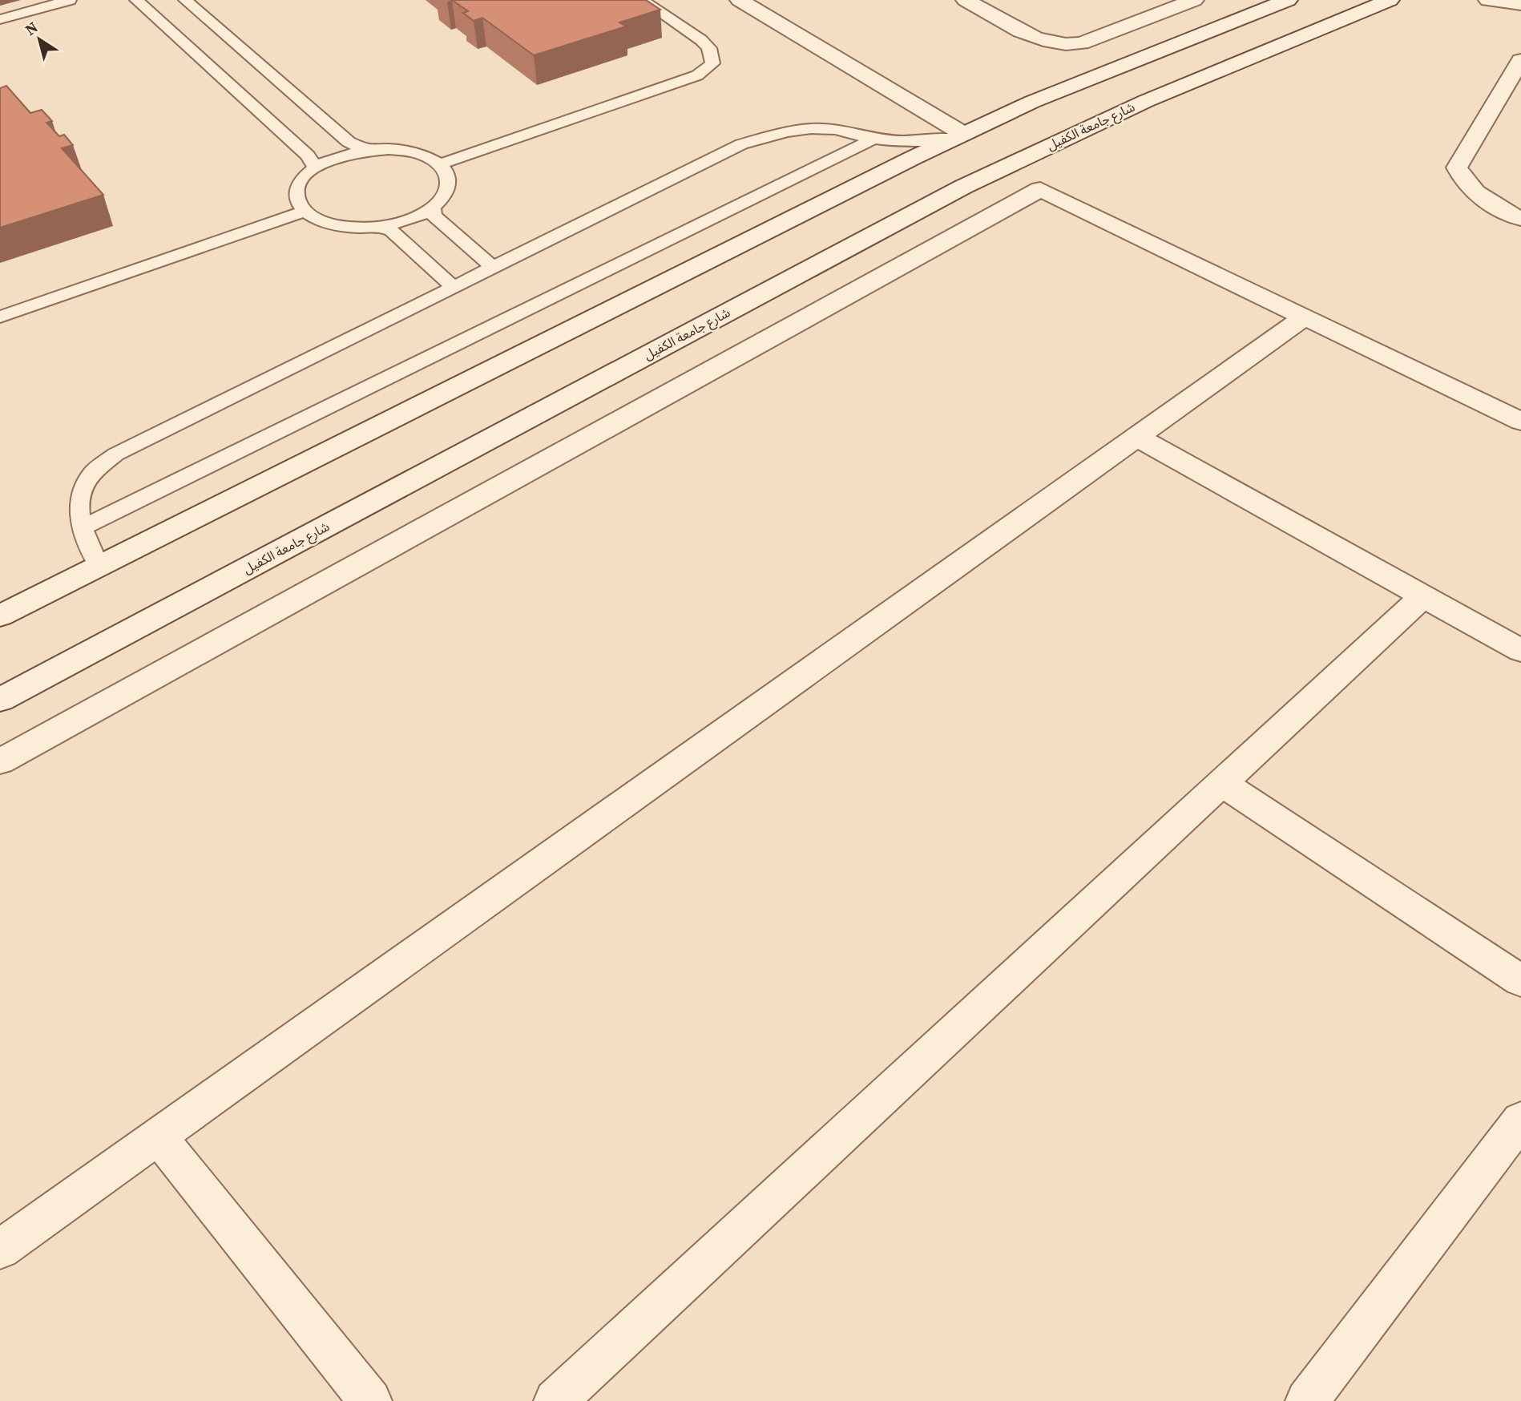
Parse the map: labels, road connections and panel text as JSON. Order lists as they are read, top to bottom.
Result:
{
  "streets": {
    "street": ["شارع جامعة الكفيل"]
  },
  "north": "top left"
}
